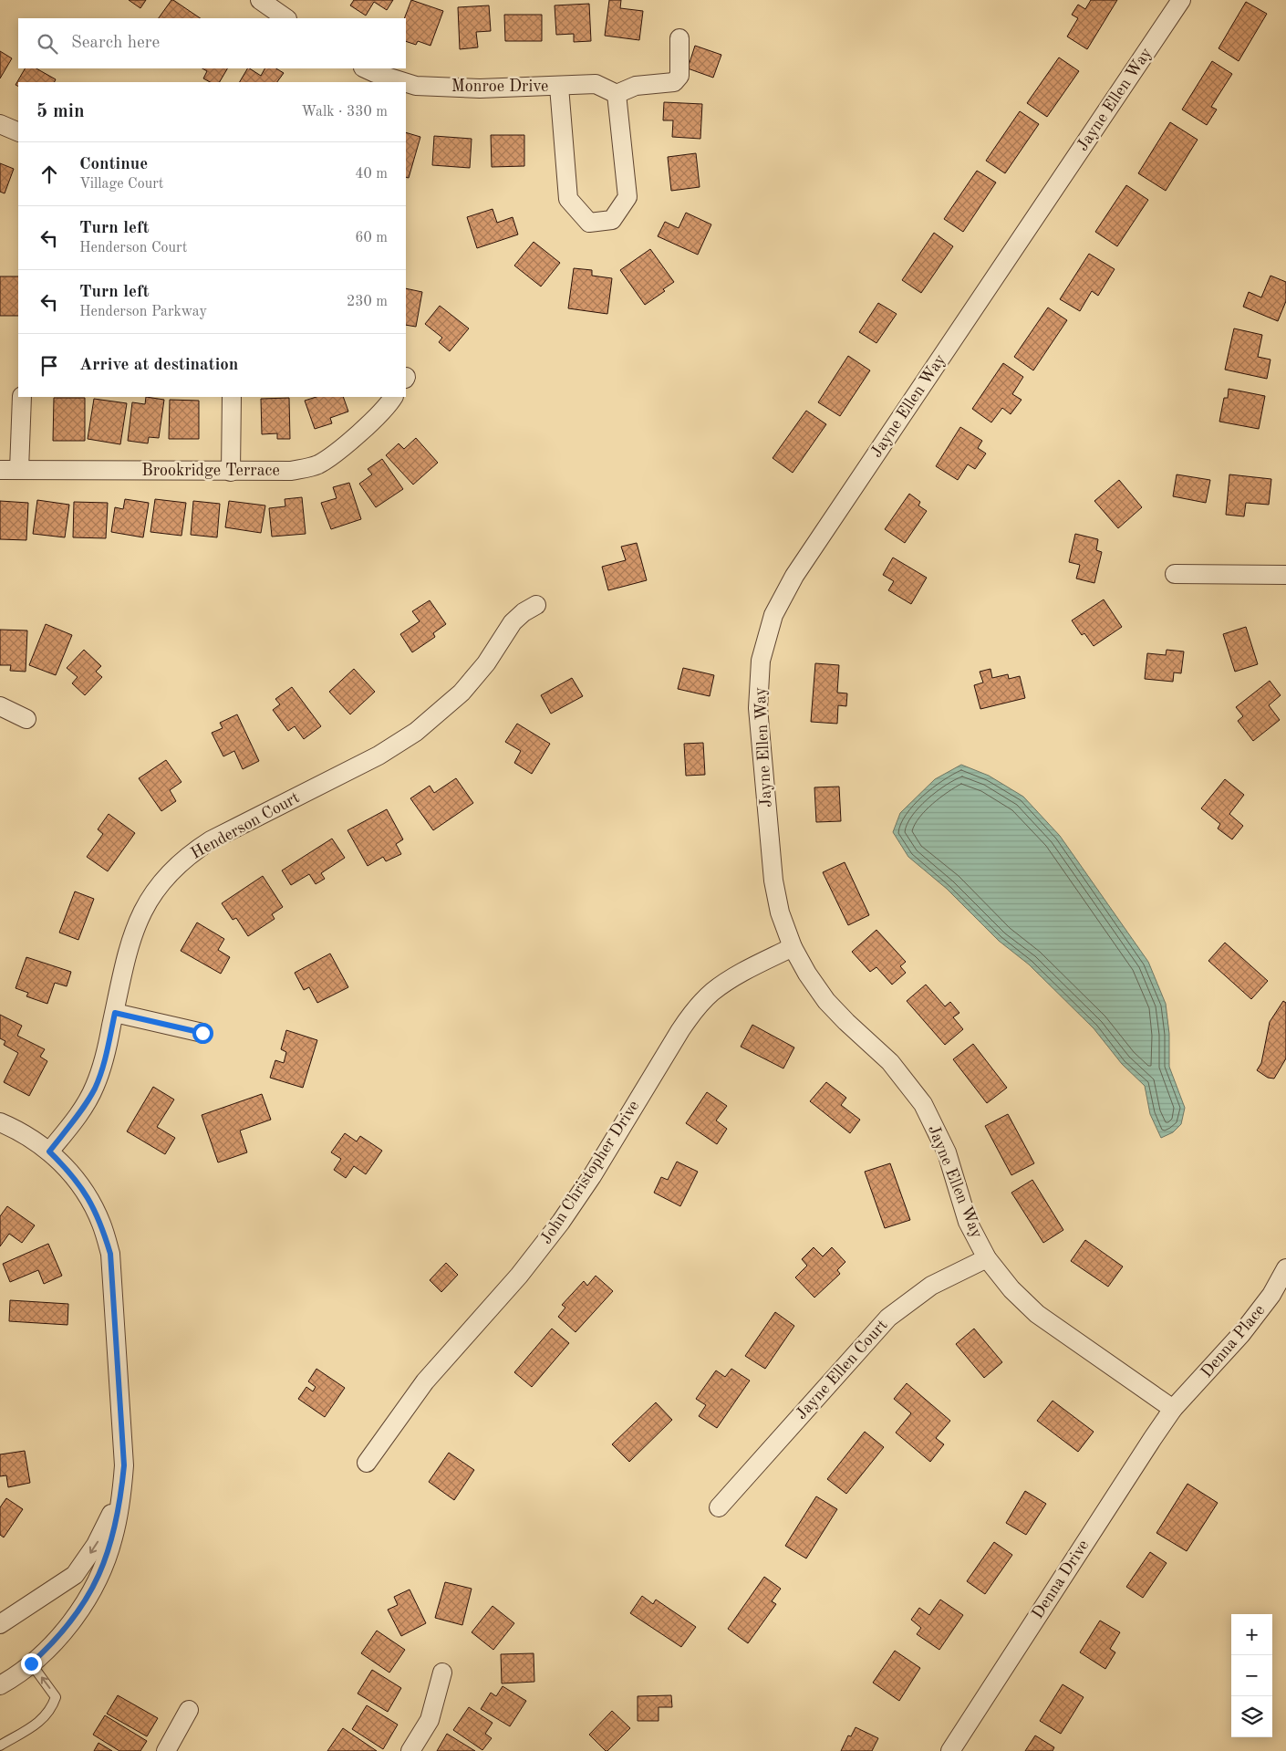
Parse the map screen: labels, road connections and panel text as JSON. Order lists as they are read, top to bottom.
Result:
{
  "streets": {
    "street": [
      "Monroe Drive",
      "Jayne Ellen Way",
      "Brookridge Terrace",
      "Henderson Court",
      "John Christopher Drive",
      "Denna Place",
      "Jayne Ellen Court",
      "Denna Drive"
    ]
  },
  "crossings": [
    ["Jayne Ellen Way", "John Christopher Drive"],
    ["Jayne Ellen Way", "Denna Place"],
    ["Jayne Ellen Way", "Jayne Ellen Court"],
    ["Jayne Ellen Way", "Denna Drive"],
    ["Denna Place", "Denna Drive"]
  ],
  "page": {
    "search": "Search here",
    "heading": ["5 min", "Walk · 330 m"],
    "list": [
      ["Continue", "Village Court", "40 m"],
      ["Turn left", "Henderson Court", "60 m"],
      ["Turn left", "Henderson Parkway", "230 m"],
      "Arrive at destination"
    ],
    "map_buttons": ["+", "−"]
  }
}
